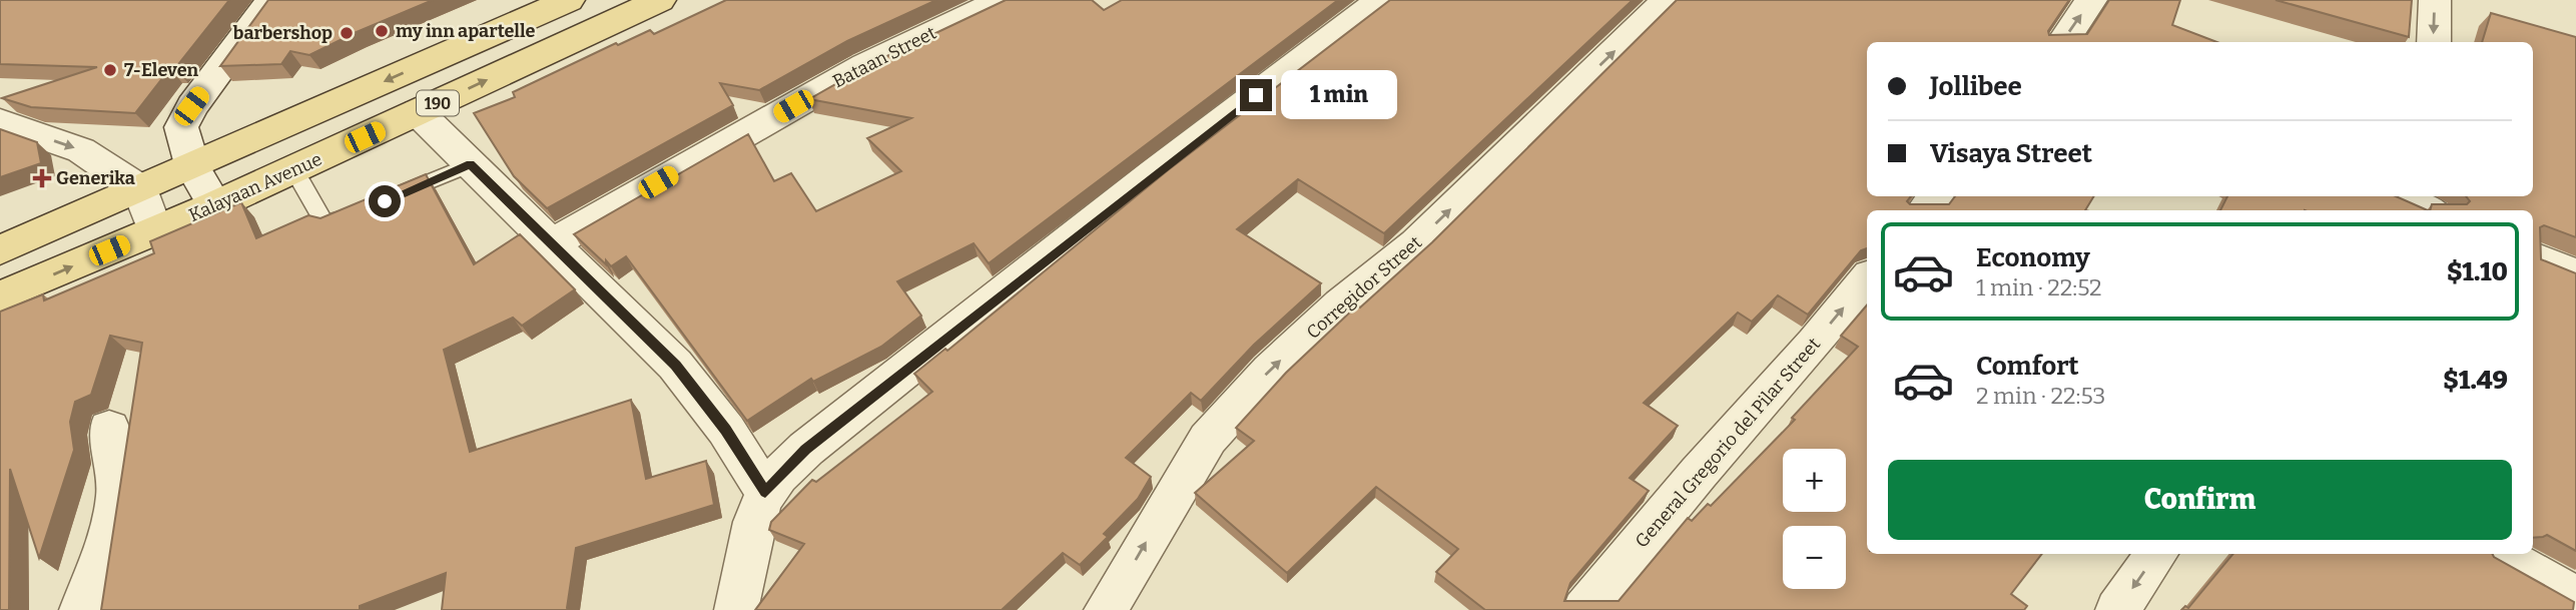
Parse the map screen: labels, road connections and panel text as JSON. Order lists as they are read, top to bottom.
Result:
{
  "streets": {
    "main road": ["190", "Kalayaan Avenue"],
    "street": ["Bataan Street", "Corregidor Street", "General Gregorio del Pilar Street"]
  },
  "one_way": ["General Gregorio del Pilar Street"],
  "places": {
    "other": ["my inn apartelle", "barbershop", "7-Eleven"],
    "health": ["Generika"]
  },
  "page": {
    "banner": ["Jollibee", "Visaya Street"],
    "bubble": "1 min",
    "list": [
      {
        "name": "Economy",
        "note": "1 min · 22:52",
        "value": "$1.10"
      },
      {
        "name": "Comfort",
        "note": "2 min · 22:53",
        "value": "$1.49"
      }
    ],
    "buttons": "Confirm",
    "map_buttons": ["+", "−"]
  }
}
